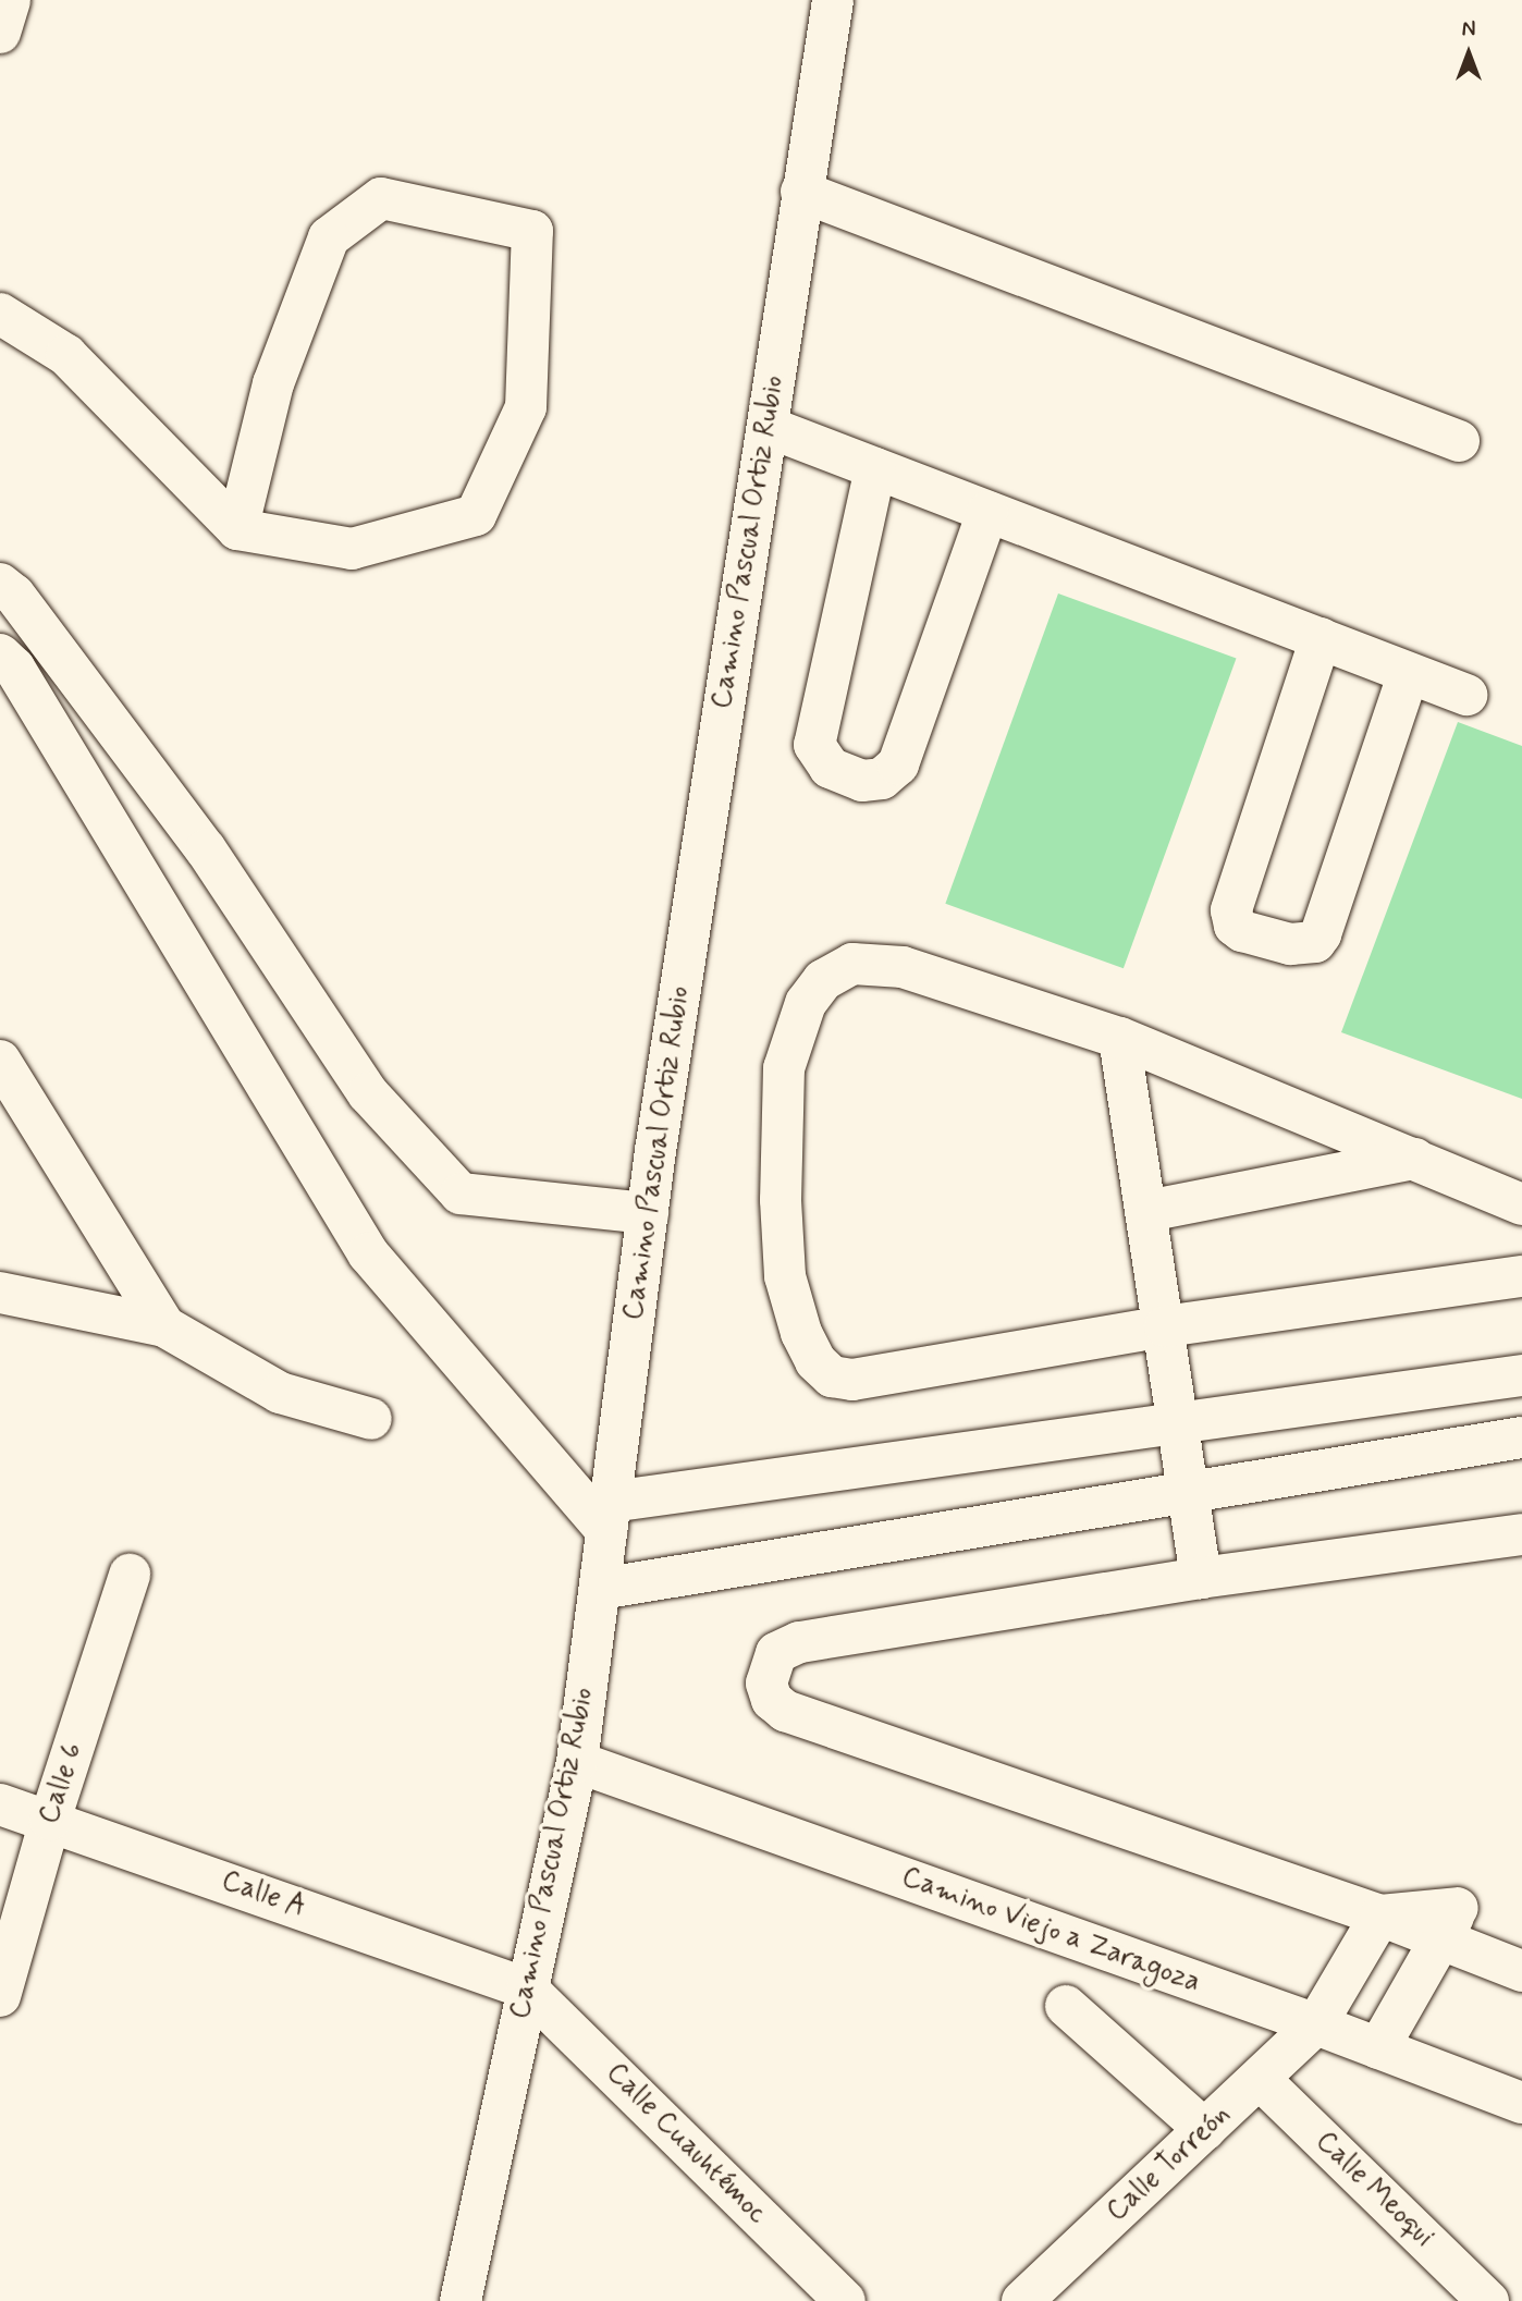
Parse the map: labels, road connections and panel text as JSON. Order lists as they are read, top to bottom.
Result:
{
  "streets": {
    "street": [
      "Camino Pascual Ortiz Rubio",
      "Calle 6",
      "Calle A",
      "Camino Viejo a Zaragoza",
      "Calle Cuauhtémoc",
      "Calle Torreón",
      "Calle Meoqui"
    ]
  },
  "crossings": [
    ["Camino Pascual Ortiz Rubio", "Calle A"],
    ["Camino Pascual Ortiz Rubio", "Camino Viejo a Zaragoza"],
    ["Camino Pascual Ortiz Rubio", "Calle Cuauhtémoc"],
    ["Calle 6", "Calle A"],
    ["Calle A", "Calle Cuauhtémoc"],
    ["Camino Viejo a Zaragoza", "Calle Torreón"],
    ["Calle Torreón", "Calle Meoqui"]
  ],
  "north": "top"
}
